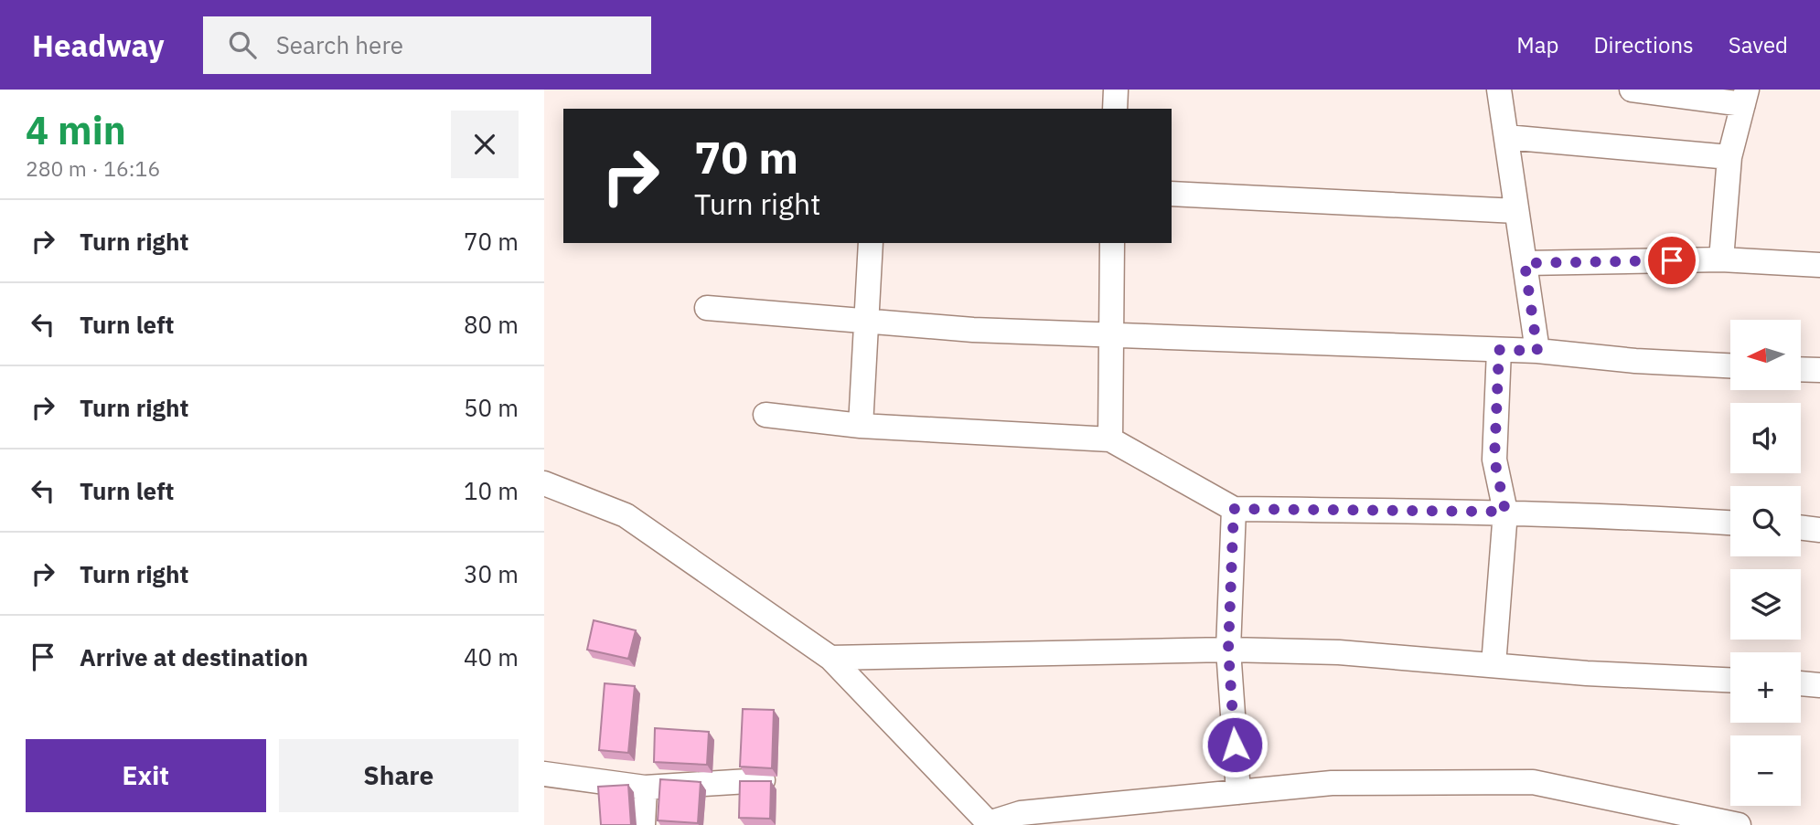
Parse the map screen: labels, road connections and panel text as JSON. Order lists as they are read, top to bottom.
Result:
{
  "north": "left",
  "page": {
    "header": "Headway",
    "search": "Search here",
    "nav": ["Map", "Directions", "Saved"],
    "heading": ["4 min", "280 m · 16:16"],
    "turn": ["70 m", "Turn right"],
    "list": [
      {
        "name": "Turn right",
        "value": "70 m"
      },
      {
        "name": "Turn left",
        "value": "80 m"
      },
      {
        "name": "Turn right",
        "value": "50 m"
      },
      {
        "name": "Turn left",
        "value": "10 m"
      },
      {
        "name": "Turn right",
        "value": "30 m"
      },
      {
        "name": "Arrive at destination",
        "value": "40 m"
      }
    ],
    "map_buttons": ["+", "−"],
    "buttons": ["Exit", "Share"]
  }
}
